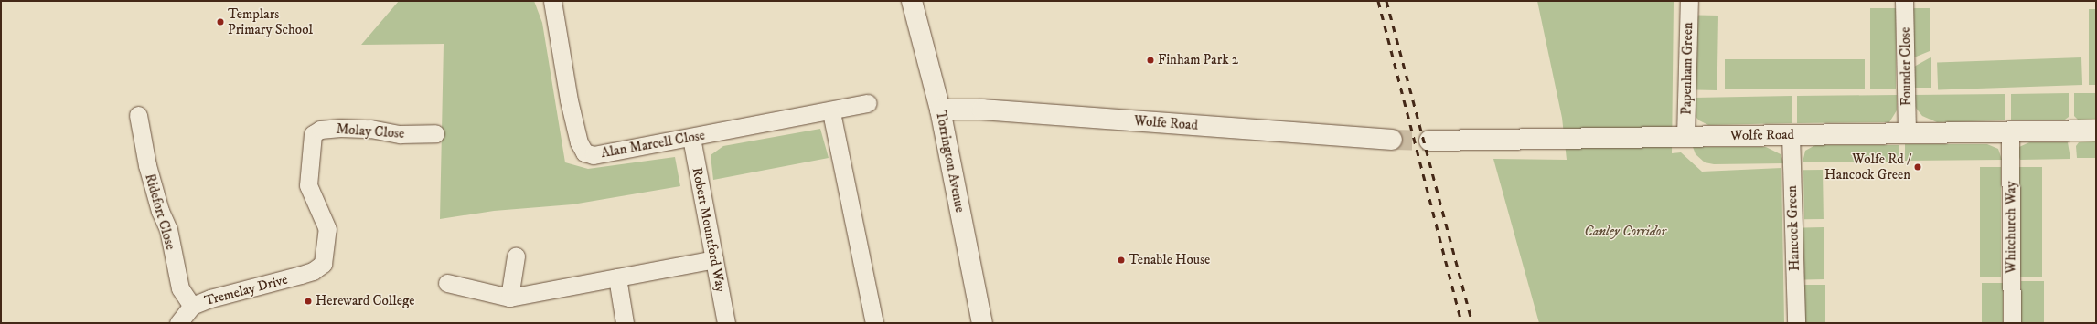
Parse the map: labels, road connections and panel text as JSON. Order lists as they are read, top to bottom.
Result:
{
  "streets": {
    "street": [
      "Founder Close",
      "Papenham Green",
      "Wolfe Road",
      "Molay Close",
      "Alan Marcell Close",
      "Torrington Avenue",
      "Ridefort Close",
      "Whitchurch Way",
      "Hancock Green",
      "Robert Mountford Way",
      "Tremelay Drive"
    ]
  },
  "crossings": [
    ["Founder Close", "Wolfe Road"],
    ["Papenham Green", "Wolfe Road"],
    ["Wolfe Road", "Torrington Avenue"],
    ["Wolfe Road", "Whitchurch Way"],
    ["Wolfe Road", "Hancock Green"],
    ["Molay Close", "Tremelay Drive"],
    ["Alan Marcell Close", "Robert Mountford Way"],
    ["Ridefort Close", "Tremelay Drive"]
  ],
  "parks": ["Canley Corridor"],
  "places": [
    "Templars Primary School",
    "Finham Park 2",
    "Wolfe Rd / Hancock Green",
    "Tenable House",
    "Hereward College"
  ]
}
